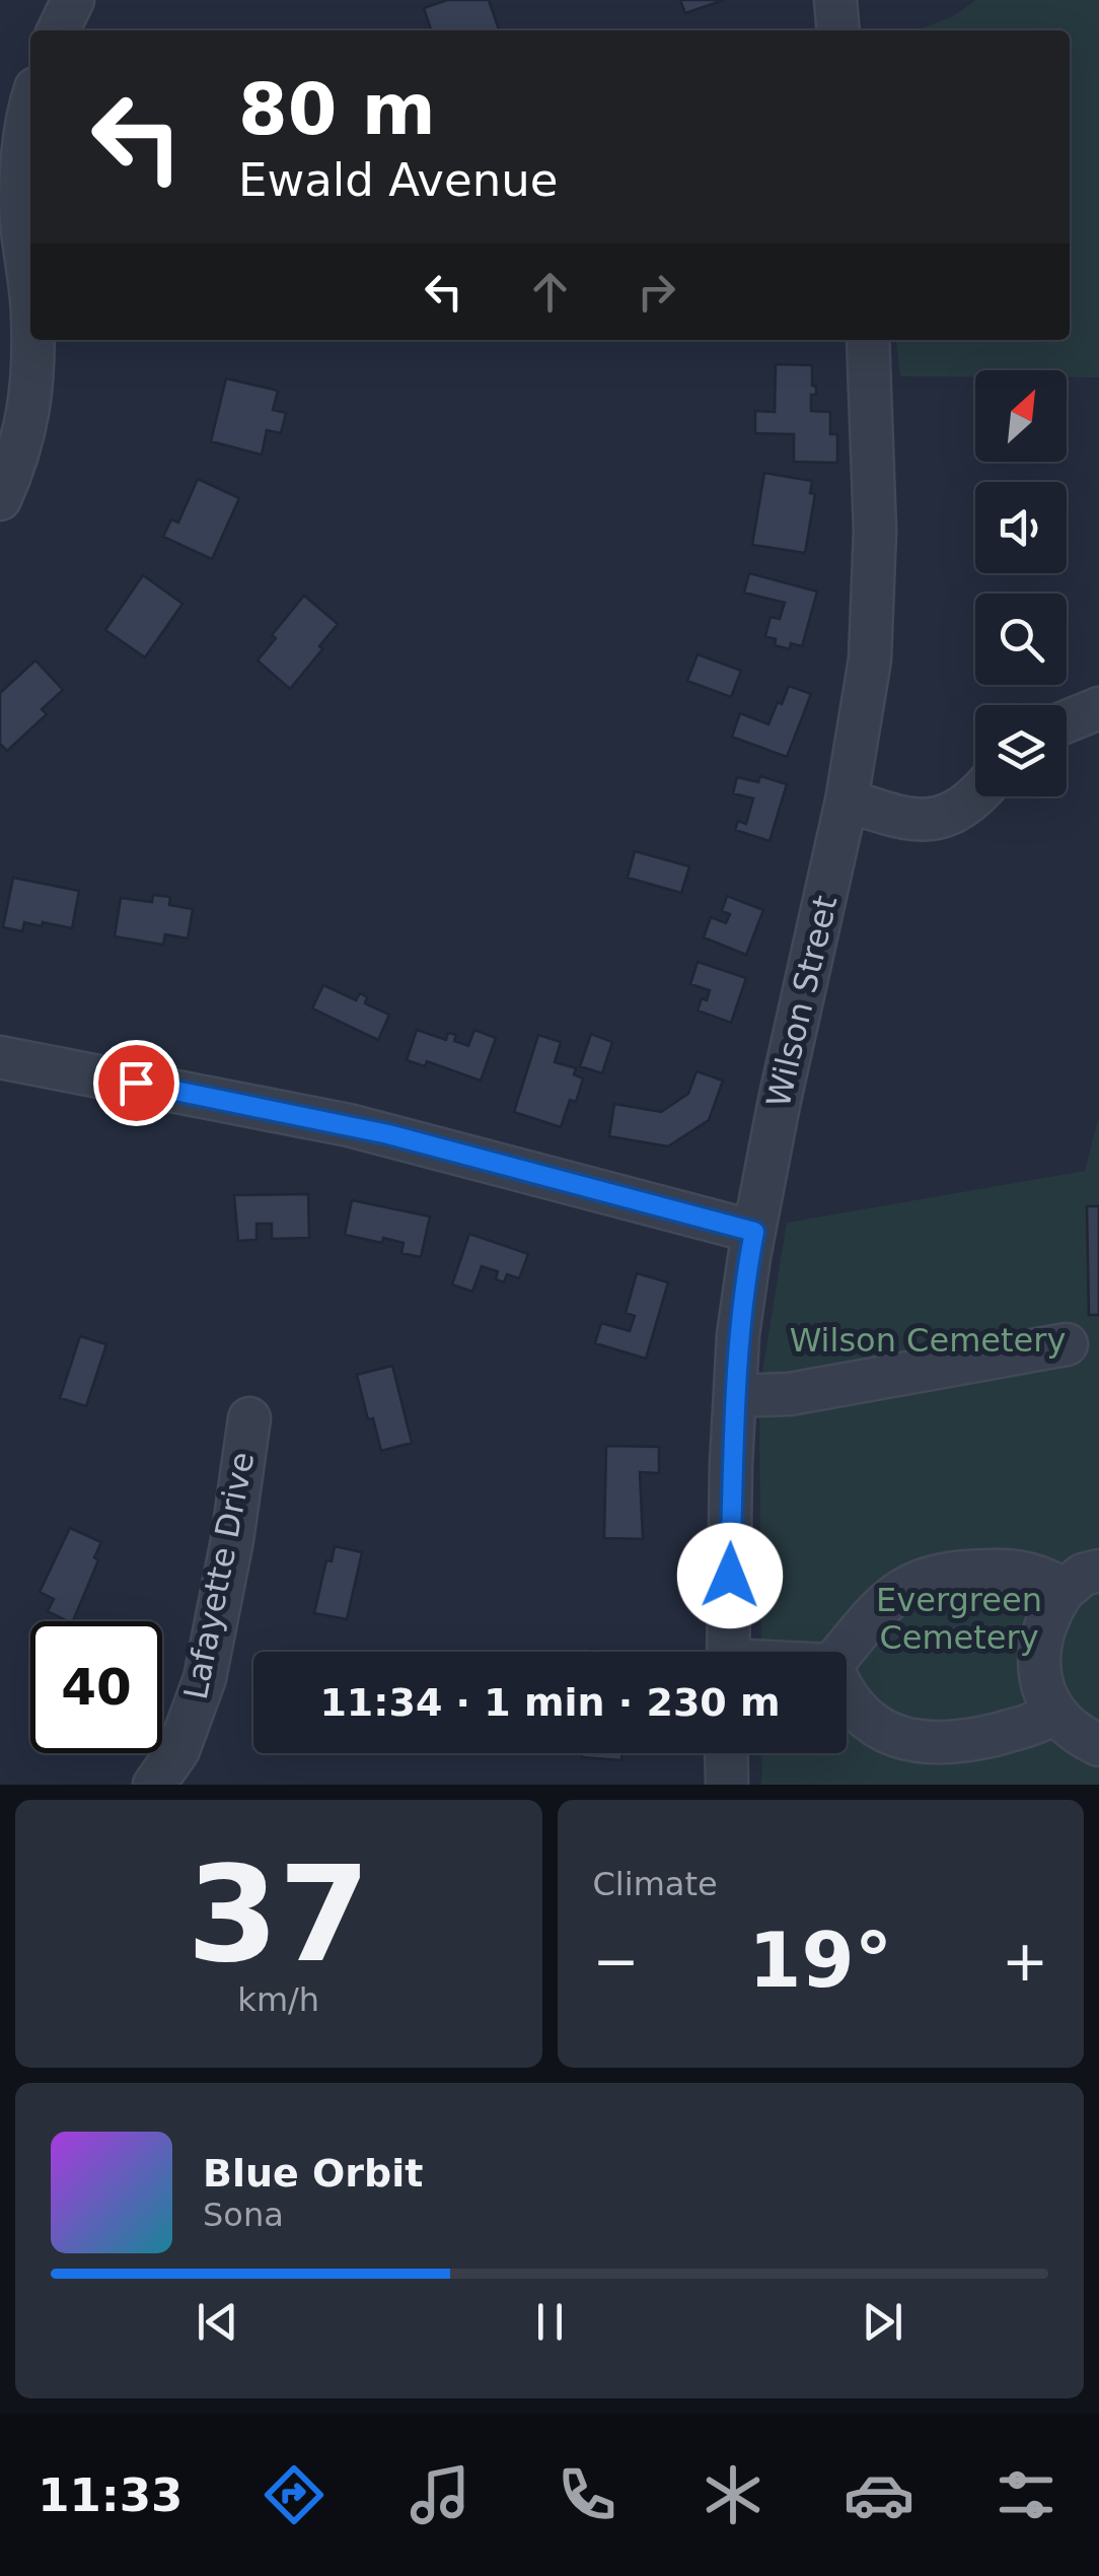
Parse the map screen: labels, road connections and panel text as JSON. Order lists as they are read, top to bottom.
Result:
{
  "streets": {
    "street": ["Wilson Street", "Lafayette Drive"]
  },
  "parks": ["Wilson Cemetery", "Evergreen Cemetery"],
  "north": "top right",
  "page": {
    "turn": ["80 m", "Ewald Avenue"],
    "limit": "40",
    "trip": "11:34 · 1 min · 230 m",
    "tile": [
      ["37", "km/h"],
      "Climate"
    ],
    "heat": ["−", "19°", "+"],
    "song": ["Blue Orbit", "Sona"],
    "tabs": "11:33"
  }
}
